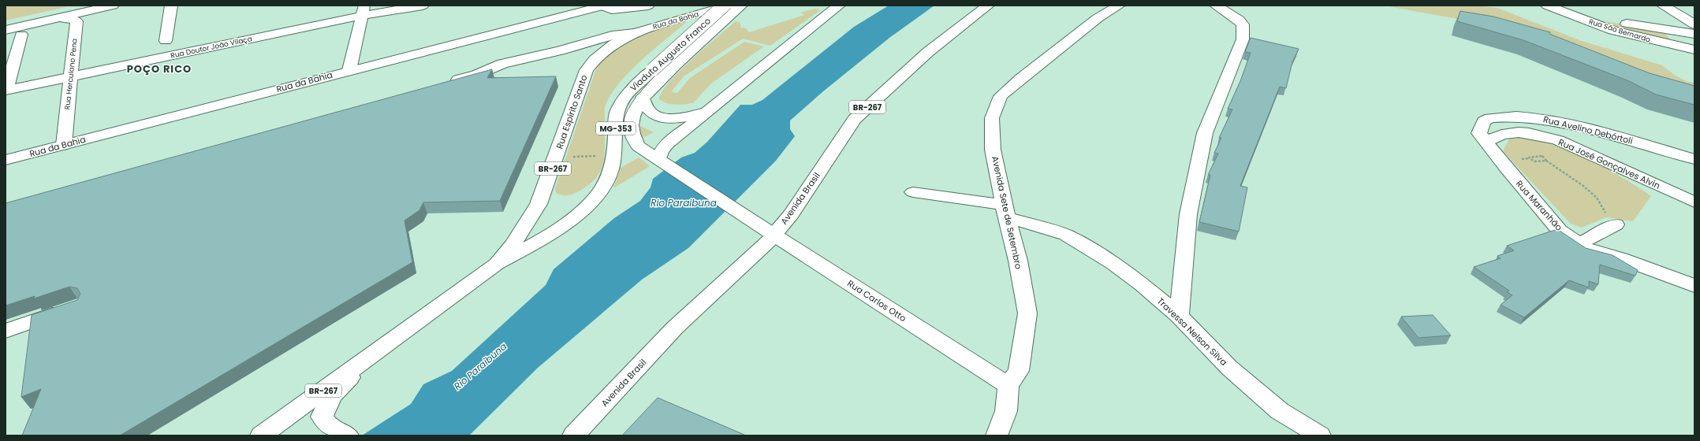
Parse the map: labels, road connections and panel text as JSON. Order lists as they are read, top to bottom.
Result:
{
  "streets": {
    "main road": [
      "Rua da Bahia",
      "Rua São Bernardo",
      "Rua Doutor João Vilaça",
      "Viaduto Augusto Franco",
      "Rua Herculano Pena",
      "BR-267",
      "Rua Espírito Santo",
      "MG-353",
      "Rua Avelino Debórtoli",
      "Rua José Gonçalves Alvin",
      "Avenida Brasil",
      "Rua Maranhão",
      "Avenida Sete de Setembro",
      "Rua Carlos Otto",
      "Travessa Nelson Silva"
    ]
  },
  "crossings": [
    ["Rua da Bahia", "Rua Herculano Pena"],
    ["Rua da Bahia", "Rua Espírito Santo"],
    ["Rua Doutor João Vilaça", "Rua Herculano Pena"],
    ["Viaduto Augusto Franco", "BR-267"],
    ["Viaduto Augusto Franco", "Rua Espírito Santo"],
    ["Viaduto Augusto Franco", "Rua Carlos Otto"],
    ["BR-267", "Rua Espírito Santo"],
    ["Rua Avelino Debórtoli", "Rua José Gonçalves Alvin"],
    ["Rua Avelino Debórtoli", "Rua Maranhão"],
    ["Rua José Gonçalves Alvin", "Rua Maranhão"],
    ["Avenida Brasil", "Rua Carlos Otto"],
    ["Avenida Sete de Setembro", "Rua Carlos Otto"],
    ["Avenida Sete de Setembro", "Travessa Nelson Silva"]
  ],
  "districts": ["POÇO RICO"],
  "water": ["Rio Paraibuna"]
}
